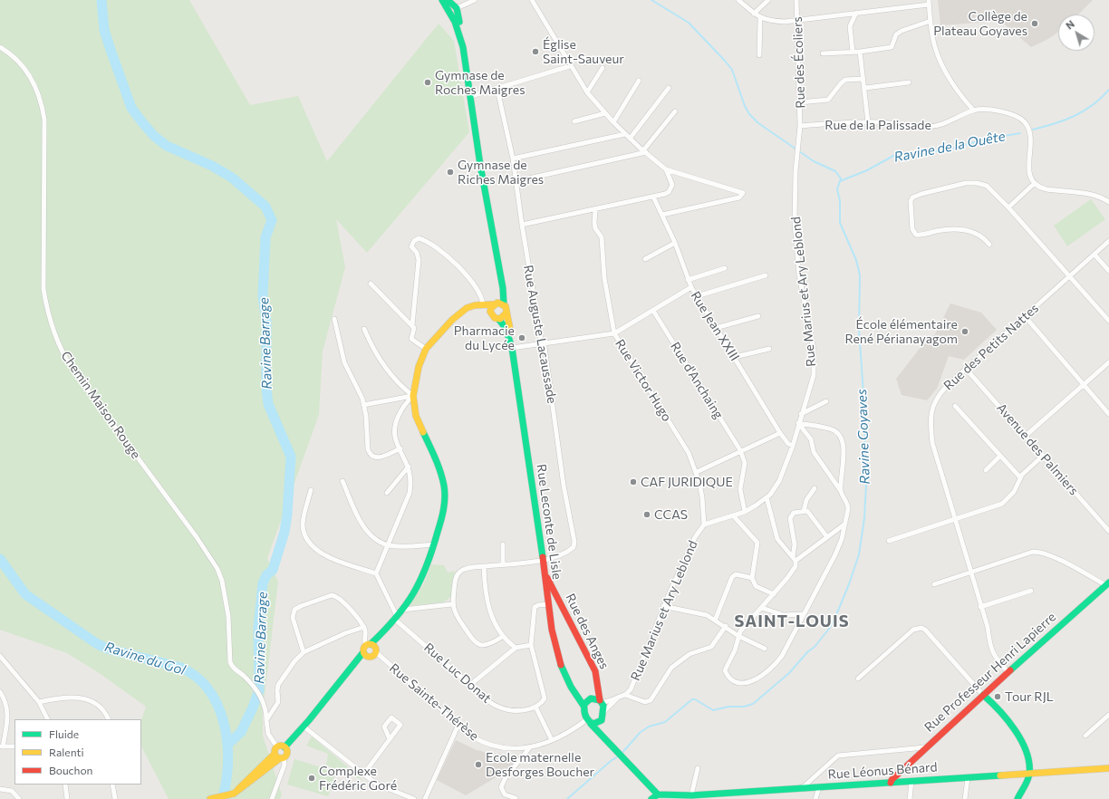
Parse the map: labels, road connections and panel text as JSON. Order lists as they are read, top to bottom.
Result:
{
  "streets": {
    "main road": [
      "Rue Leconte de Lisle",
      "Rue des Anges",
      "Rue Professeur Henri Lapierre",
      "Rue Léonus Bénard"
    ],
    "street": [
      "Rue des Écoliers",
      "Rue de la Palissade",
      "Rue Marius et Ary Leblond",
      "Rue Jean XXIII",
      "Rue Auguste Lacaussade",
      "Rue des Petits Nattes",
      "Rue Victor Hugo",
      "Rue d'Anchaing",
      "Chemin Maison Rouge",
      "Avenue des Palmiers",
      "Rue Luc Donat",
      "Rue Sainte-Thérèse"
    ]
  },
  "crossings": [
    ["Rue des Écoliers", "Rue de la Palissade"],
    ["Rue des Écoliers", "Rue Marius et Ary Leblond"],
    ["Rue Marius et Ary Leblond", "Rue Jean XXIII"],
    ["Rue Marius et Ary Leblond", "Rue Victor Hugo"],
    ["Rue Marius et Ary Leblond", "Rue d'Anchaing"],
    ["Rue Marius et Ary Leblond", "Rue Leconte de Lisle"],
    ["Rue Marius et Ary Leblond", "Rue des Anges"],
    ["Rue Marius et Ary Leblond", "Rue Sainte-Thérèse"],
    ["Rue Auguste Lacaussade", "Rue Leconte de Lisle"],
    ["Rue des Petits Nattes", "Avenue des Palmiers"],
    ["Rue des Petits Nattes", "Rue Professeur Henri Lapierre"],
    ["Rue Leconte de Lisle", "Rue des Anges"],
    ["Rue Leconte de Lisle", "Rue Sainte-Thérèse"],
    ["Rue des Anges", "Rue Sainte-Thérèse"],
    ["Rue Professeur Henri Lapierre", "Rue Léonus Bénard"]
  ],
  "districts": ["SAINT-LOUIS"],
  "water": [
    "Ravine de la Ouête",
    "Ravine Barrage",
    "Ravine Goyaves",
    "Ravine du Gol"
  ],
  "places": [
    "Collège de Plateau Goyaves",
    "Église Saint-Sauveur",
    "Gymnase de Roches Maigres",
    "Gymnase de Riches Maigres",
    "École élémentaire René Périanayagom",
    "Pharmacie du Lycée",
    "CAF JURIDIQUE",
    "CCAS",
    "Tour RJL",
    "Ecole maternelle Desforges Boucher",
    "Complexe Frédéric Goré"
  ],
  "legend": ["Fluide", "Ralenti", "Bouchon"],
  "north": "top left"
}
